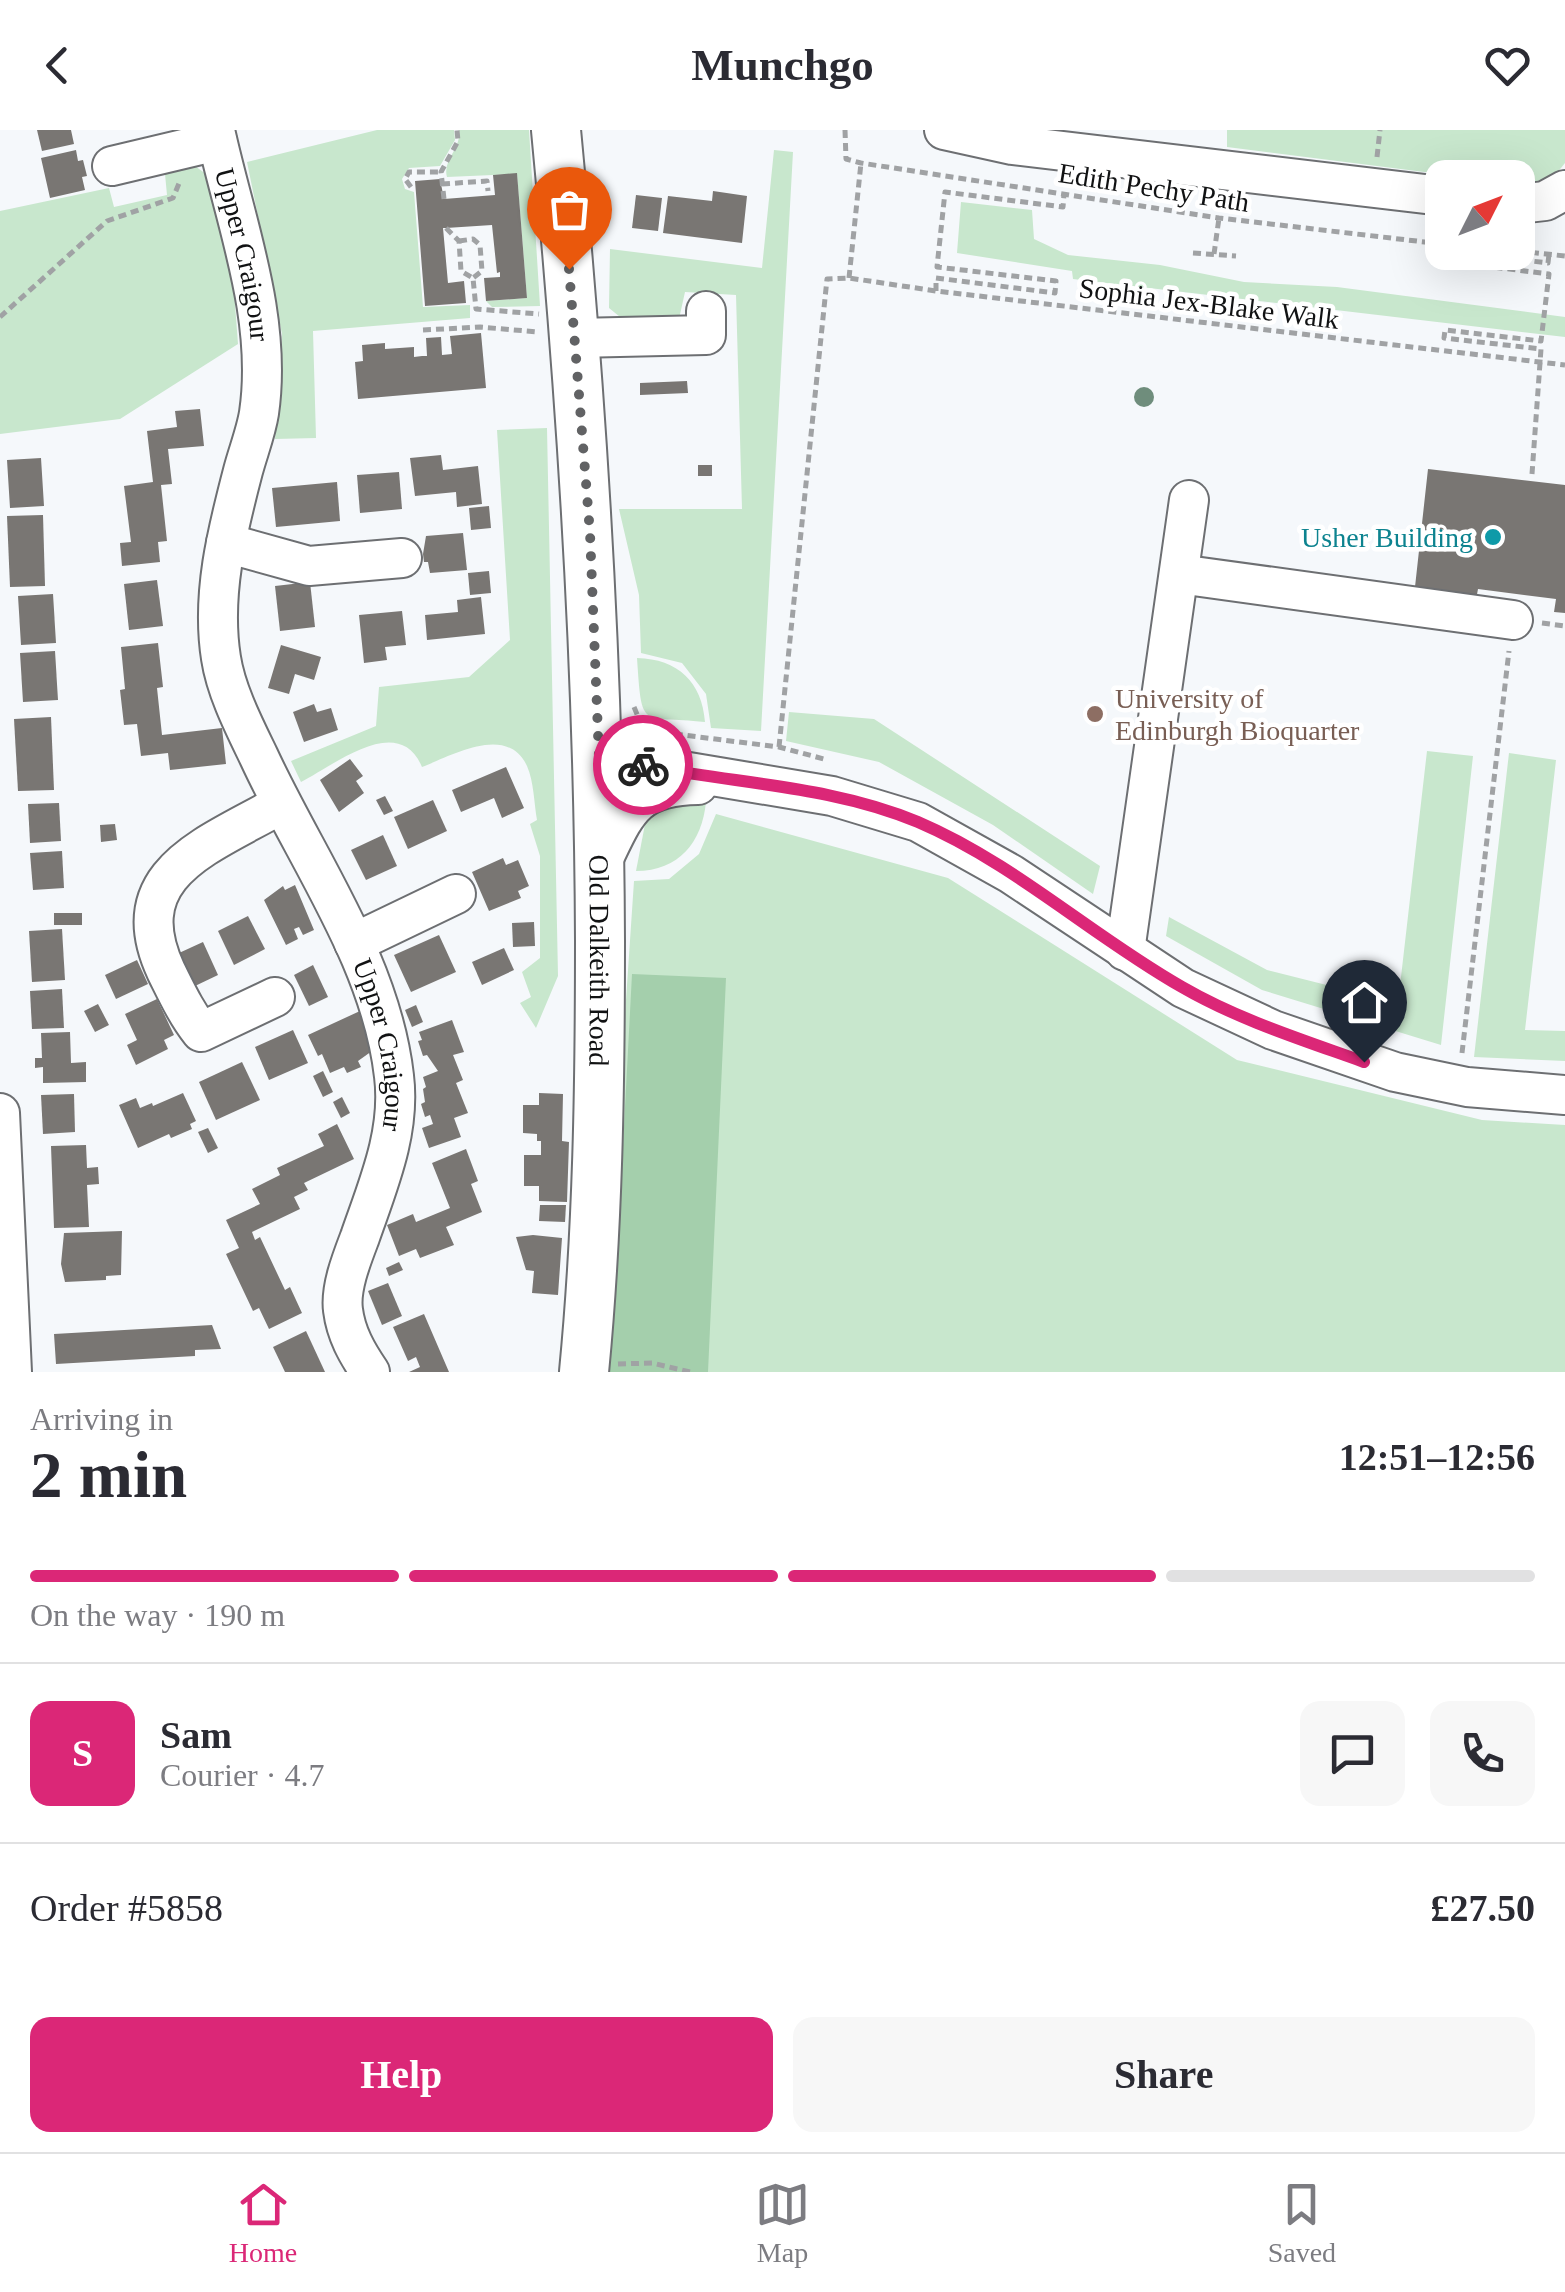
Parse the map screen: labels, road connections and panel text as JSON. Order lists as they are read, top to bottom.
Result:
{
  "streets": {
    "main road": ["Old Dalkeith Road"],
    "street": ["Upper Craigour"],
    "path": ["Edith Pechy Path", "Sophia Jex-Blake Walk"]
  },
  "places": ["Usher Building", "University of Edinburgh Bioquarter"],
  "north": "top right",
  "page": {
    "header": "Munchgo",
    "heading": ["2 min", "Arriving in", "12:51–12:56"],
    "panel": [
      "Sam",
      "Courier · 4.7",
      "Order #5858",
      "£27.50"
    ],
    "bar": "On the way · 190 m",
    "round": "S",
    "buttons": ["Help", "Share"],
    "tabs": ["Home", "Map", "Saved"]
  }
}
